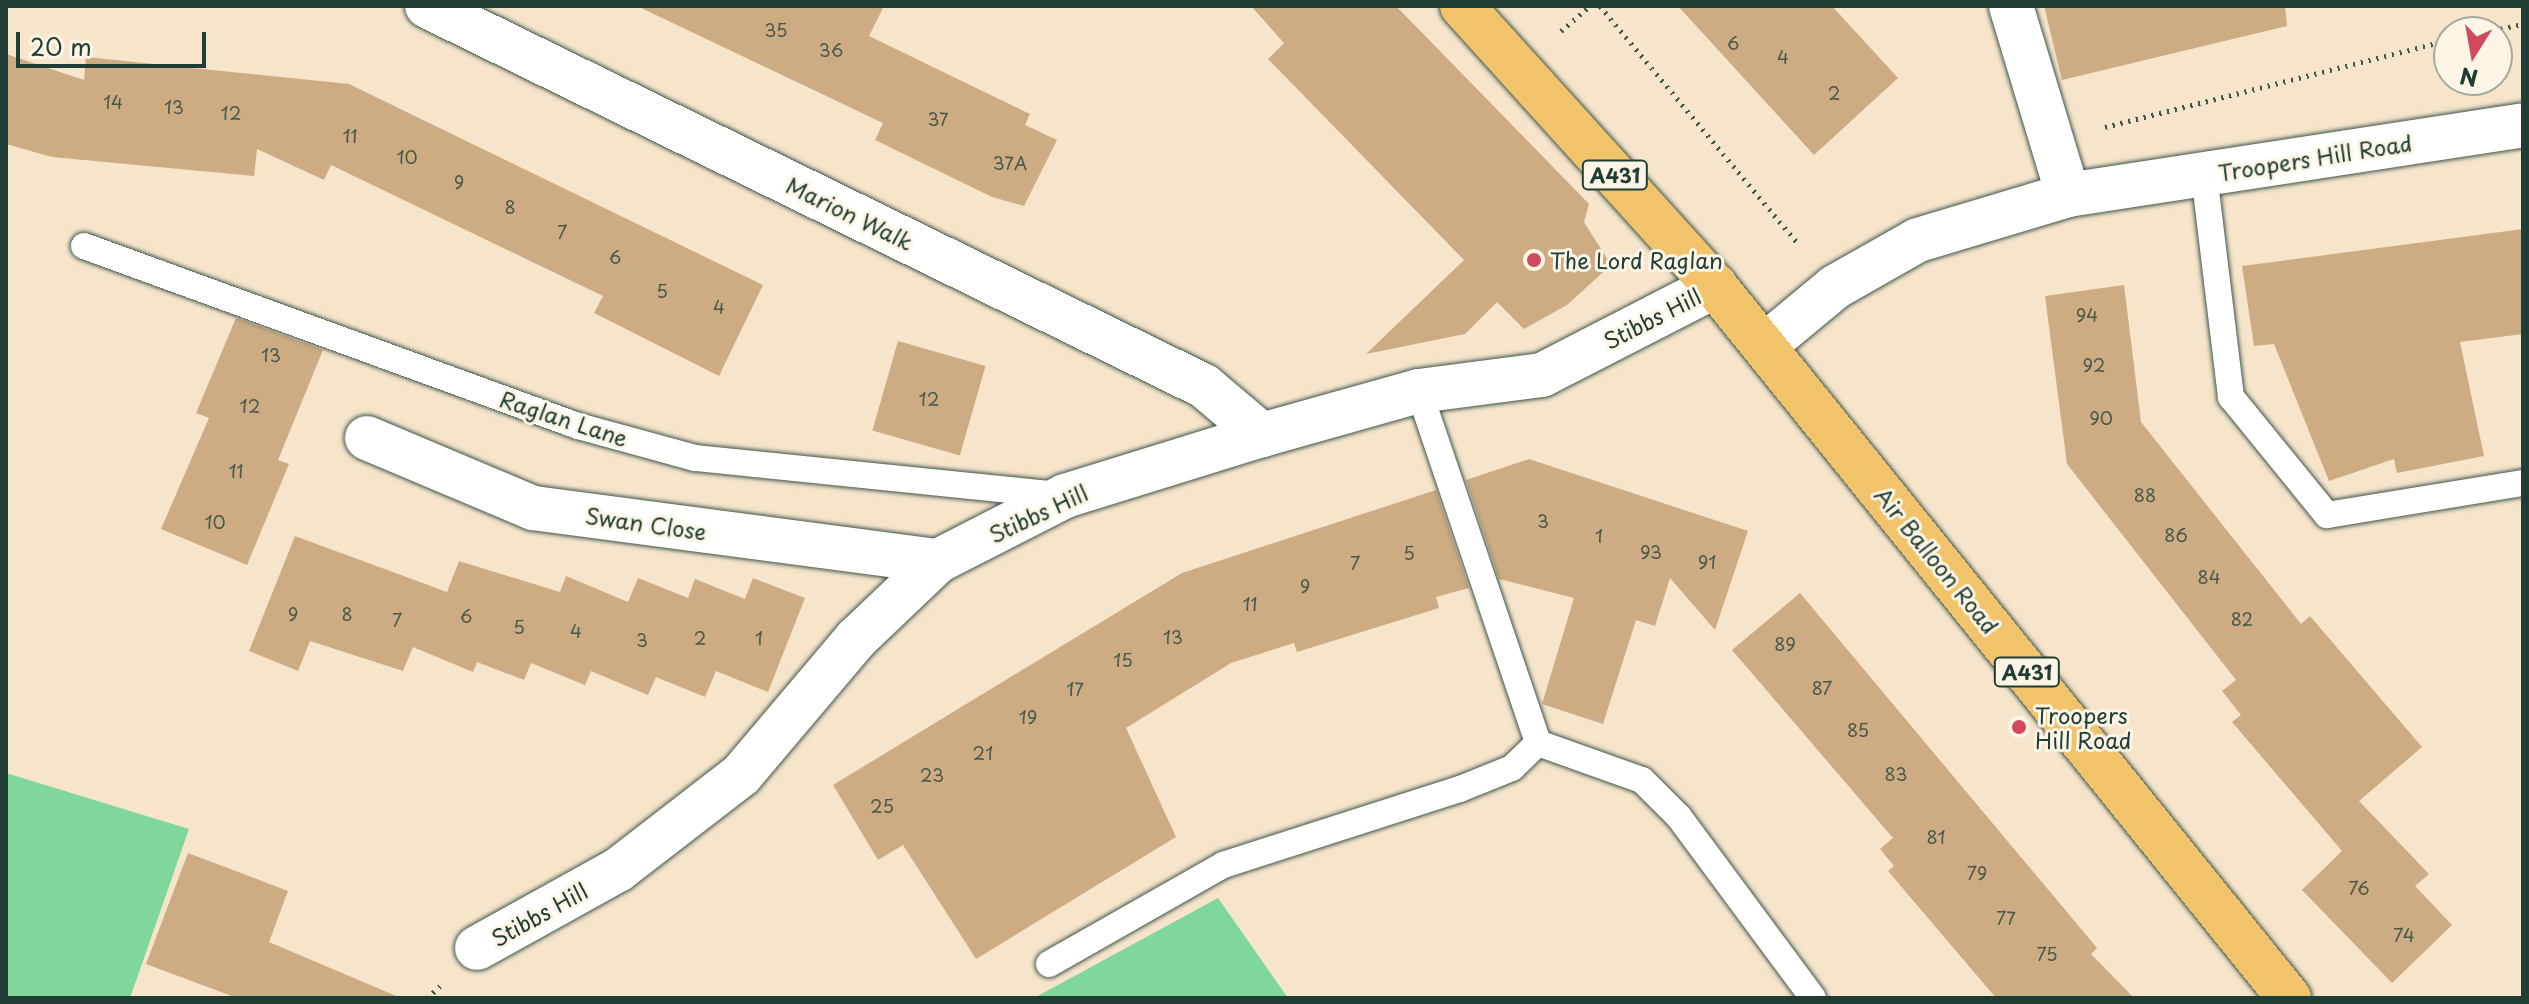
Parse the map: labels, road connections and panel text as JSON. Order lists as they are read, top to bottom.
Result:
{
  "streets": {
    "main road": ["A431", "Air Balloon Road"],
    "street": [
      "Troopers Hill Road",
      "Marion Walk",
      "Stibbs Hill",
      "Swan Close"
    ],
    "lane": ["Raglan Lane"]
  },
  "crossings": [
    ["Troopers Hill Road", "A431"],
    ["Troopers Hill Road", "Air Balloon Road"],
    ["A431", "Stibbs Hill"],
    ["A431", "Air Balloon Road"],
    ["Marion Walk", "Stibbs Hill"],
    ["Stibbs Hill", "Raglan Lane"],
    ["Stibbs Hill", "Swan Close"]
  ],
  "places": ["The Lord Raglan", "Troopers Hill Road"],
  "house_numbers": [
    "35",
    "6",
    "36",
    "4",
    "2",
    "14",
    "13",
    "12",
    "37",
    "11",
    "10",
    "37A",
    "9",
    "8",
    "7",
    "6",
    "5",
    "4",
    "94",
    "13",
    "92",
    "12",
    "12",
    "90",
    "11",
    "88",
    "3",
    "10",
    "86",
    "1",
    "93",
    "5",
    "91",
    "7",
    "84",
    "9",
    "11",
    "9",
    "8",
    "6",
    "82",
    "7",
    "5",
    "4",
    "13",
    "2",
    "1",
    "3",
    "89",
    "15",
    "87",
    "17",
    "19",
    "85",
    "21",
    "83",
    "23",
    "25",
    "81",
    "79",
    "76",
    "77",
    "74",
    "75"
  ],
  "scale_bar": "20 m",
  "north": "bottom"
}
